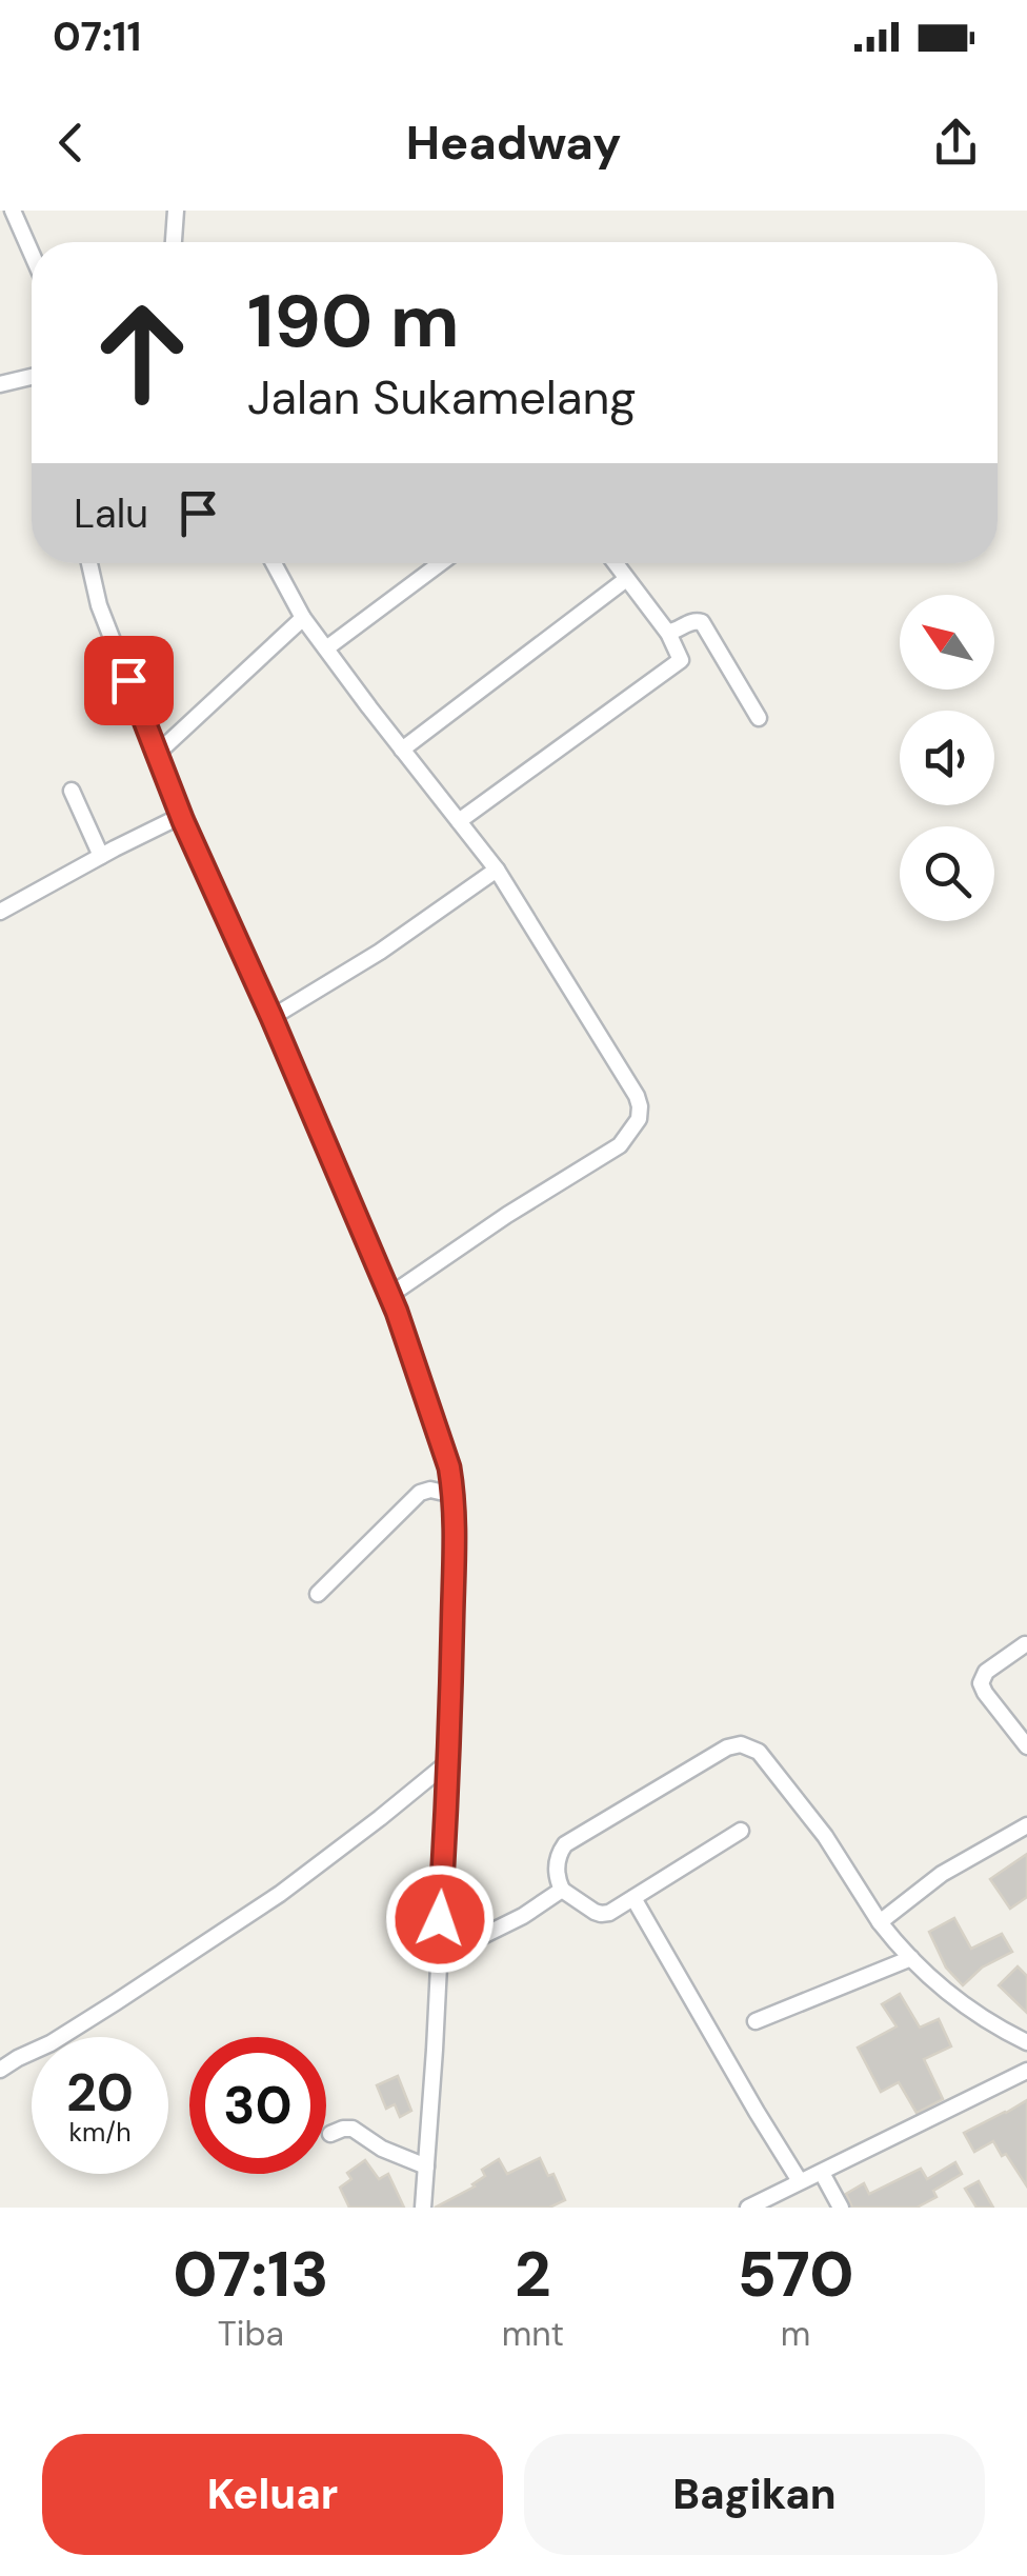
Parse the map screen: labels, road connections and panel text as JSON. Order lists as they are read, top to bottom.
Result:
{
  "north": "top left",
  "page": {
    "status": "07:11",
    "header": "Headway",
    "turn": ["190 m", "Jalan Sukamelang"],
    "then": "Lalu",
    "speed": "20 km/h",
    "limit": "30",
    "eta": [
      "07:13",
      "Tiba",
      "2",
      "mnt",
      "570",
      "m"
    ],
    "buttons": ["Keluar", "Bagikan"]
  }
}
